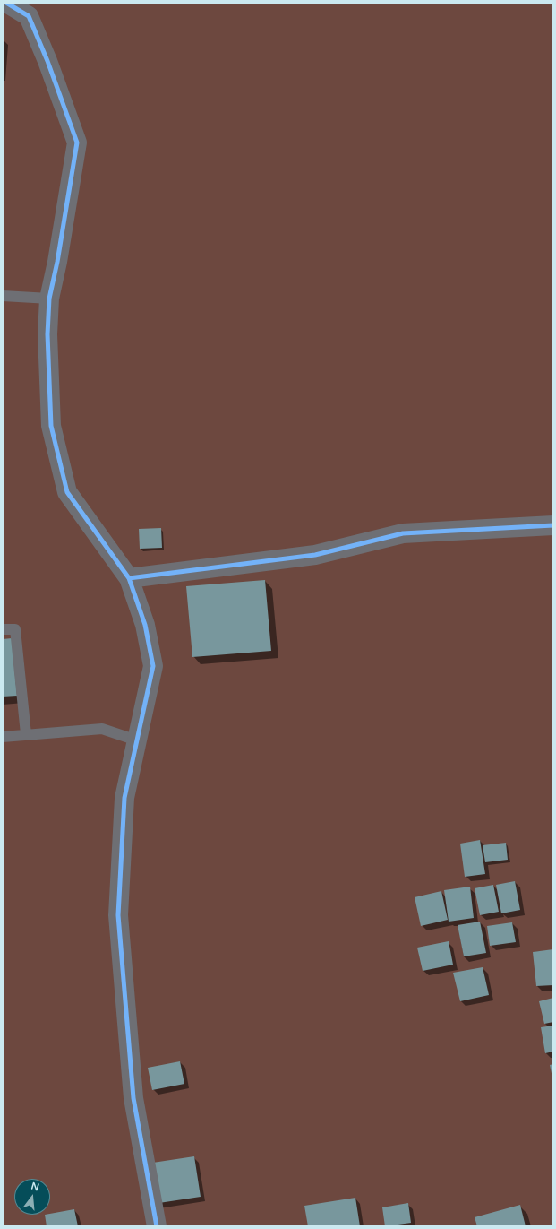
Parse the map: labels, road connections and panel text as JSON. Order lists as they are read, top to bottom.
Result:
{
  "north": "top"
}
